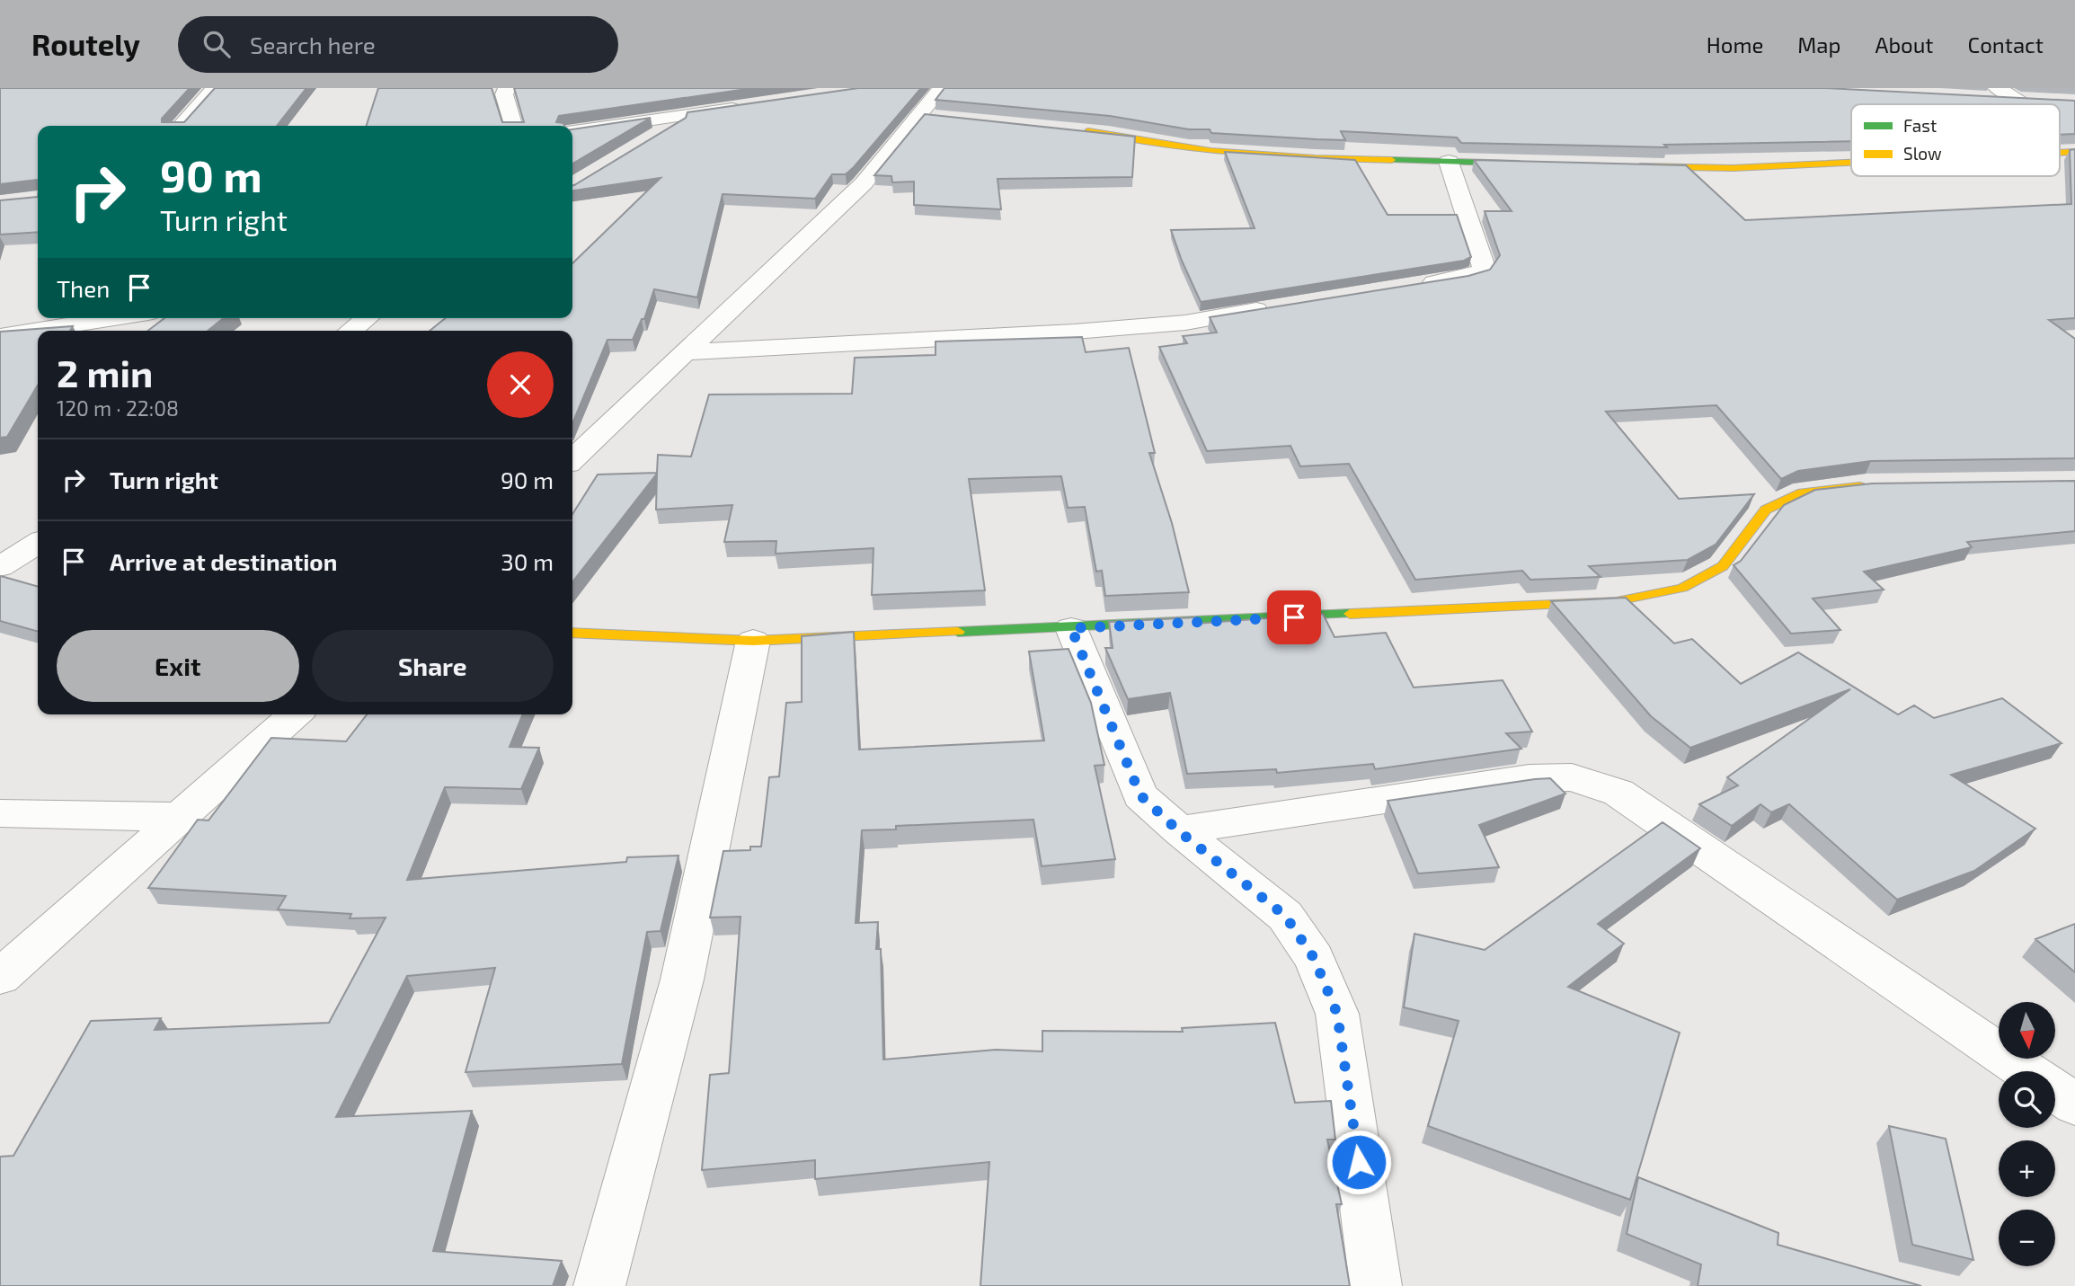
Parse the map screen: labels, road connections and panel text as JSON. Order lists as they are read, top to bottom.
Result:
{
  "legend": ["Fast", "Slow"],
  "north": "bottom",
  "page": {
    "header": "Routely",
    "search": "Search here",
    "nav": [
      "Home",
      "Map",
      "About",
      "Contact"
    ],
    "turn": ["90 m", "Turn right"],
    "then": "Then",
    "heading": ["2 min", "120 m · 22:08"],
    "list": [
      {
        "name": "Turn right",
        "value": "90 m"
      },
      {
        "name": "Arrive at destination",
        "value": "30 m"
      }
    ],
    "buttons": ["Exit", "Share"],
    "map_buttons": ["+", "−"]
  }
}
